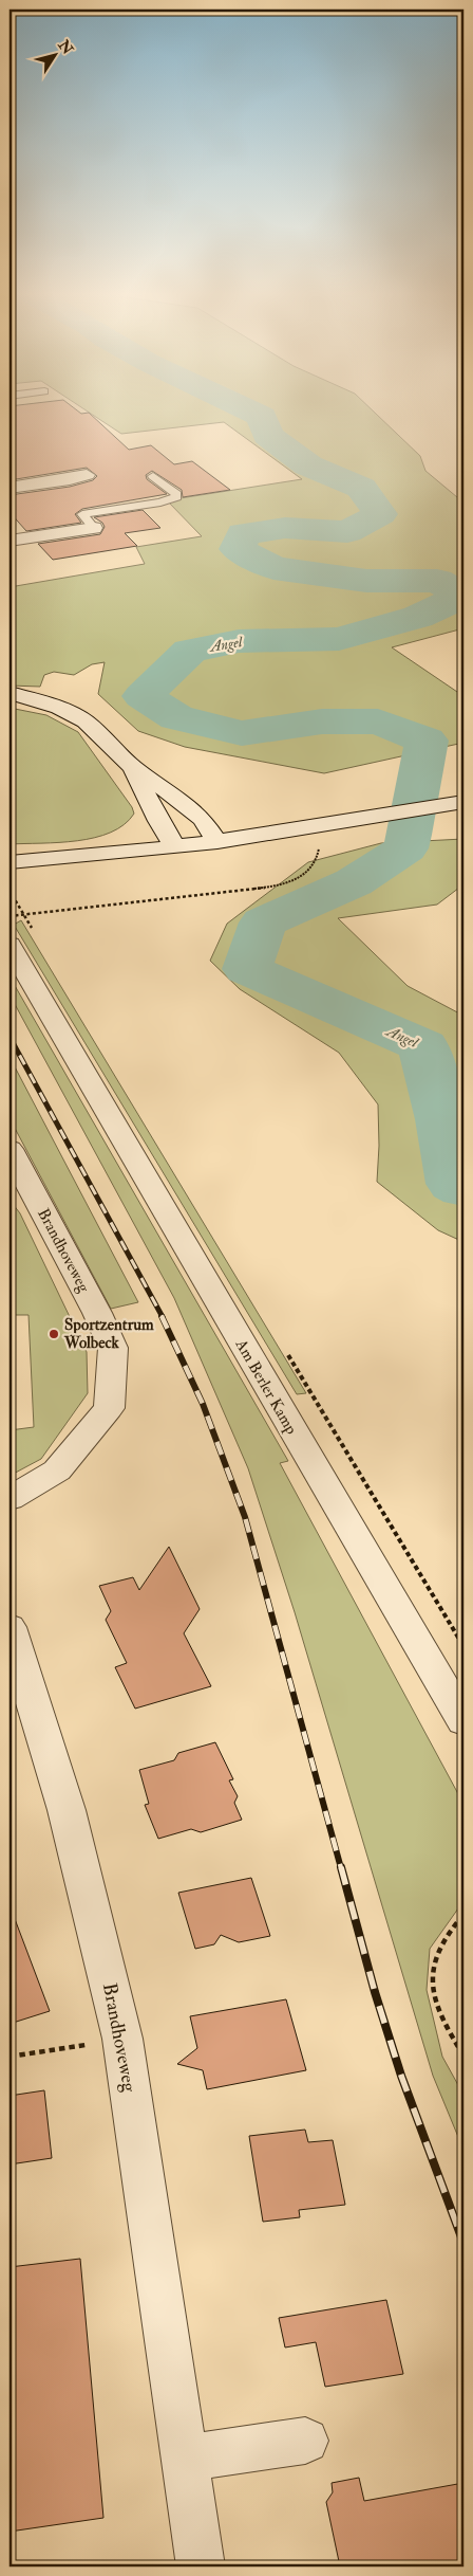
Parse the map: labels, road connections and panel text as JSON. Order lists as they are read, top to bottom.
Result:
{
  "streets": {
    "street": ["Brandhoveweg", "Am Berler Kamp"]
  },
  "water": ["Angel"],
  "places": ["Sportzentrum Wolbeck"],
  "north": "top right"
}
